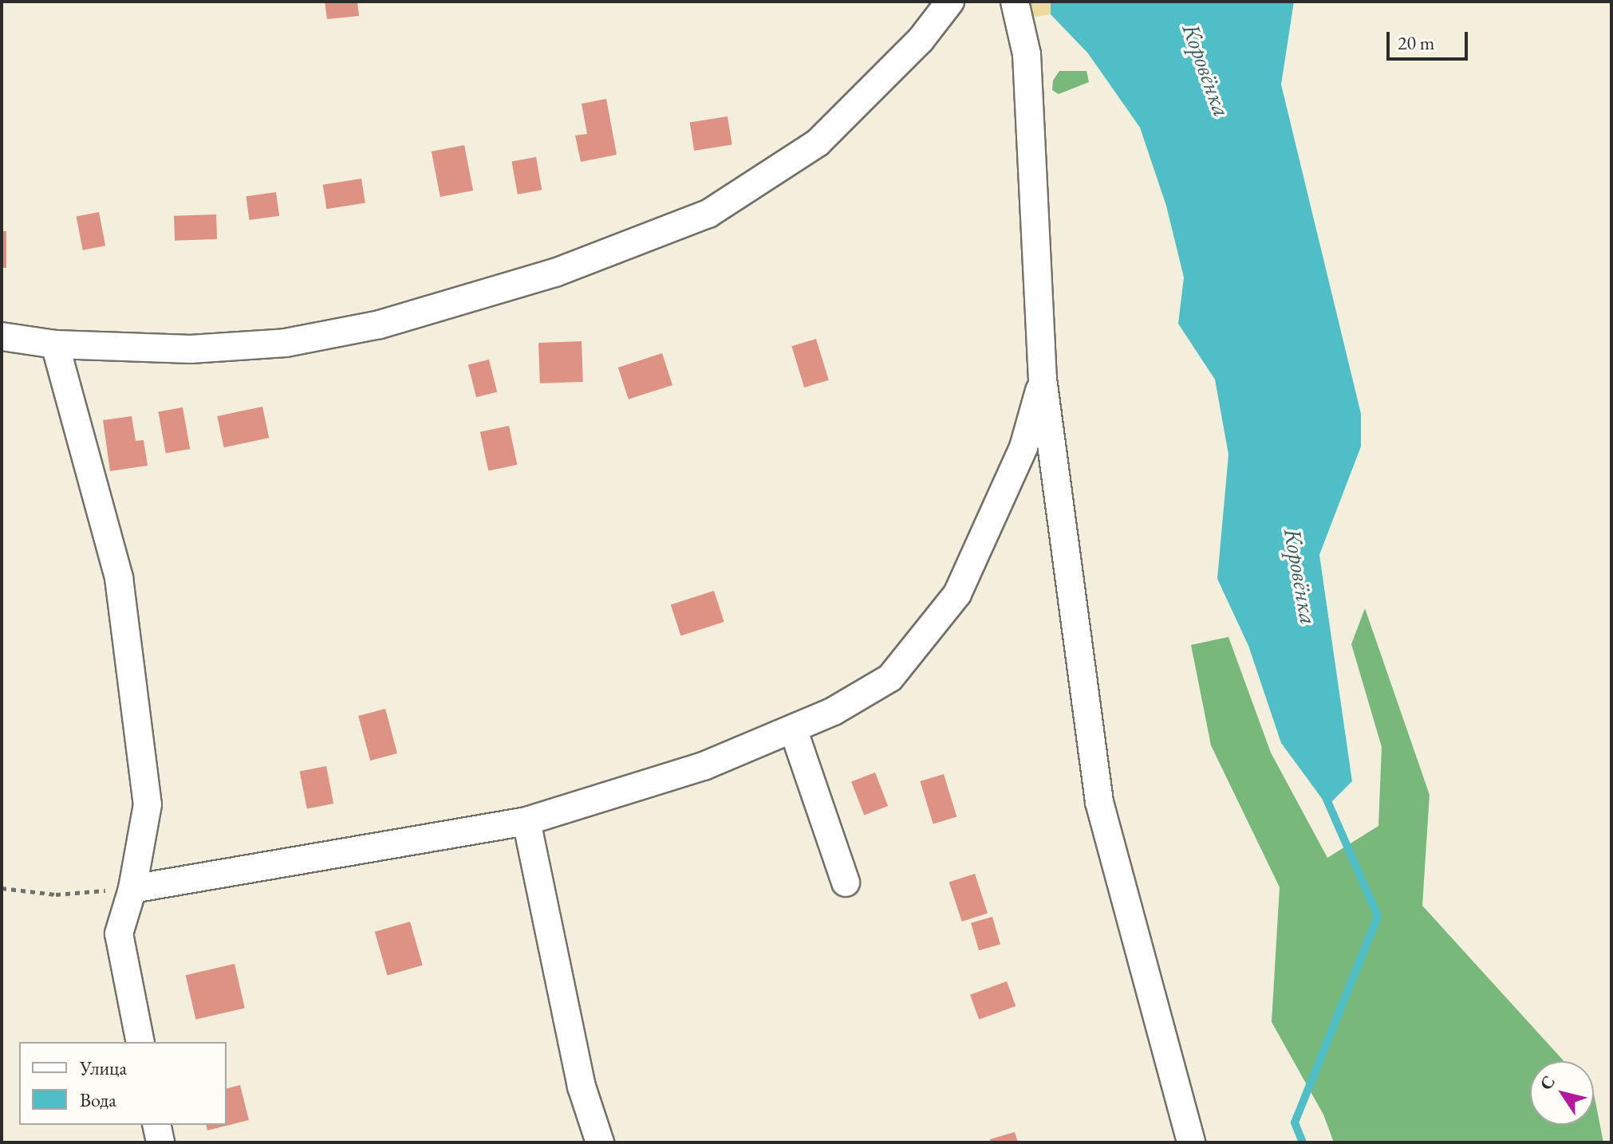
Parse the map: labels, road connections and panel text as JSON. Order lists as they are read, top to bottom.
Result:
{
  "water": ["Коровёнка"],
  "legend": ["Улица", "Вода"],
  "scale_bar": "20 m",
  "north": "top left"
}
